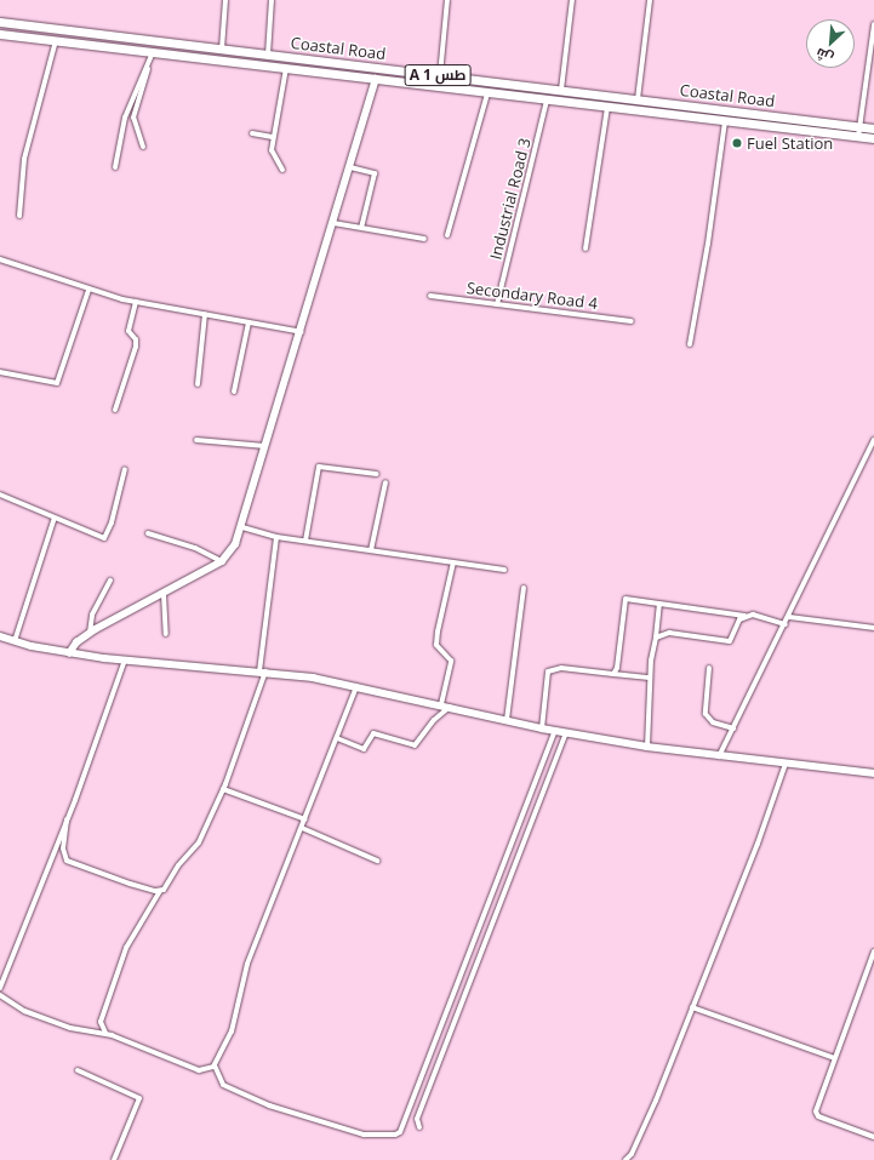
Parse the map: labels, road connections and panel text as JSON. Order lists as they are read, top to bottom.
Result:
{
  "streets": {
    "highway": ["Coastal Road", "A 1 طس"],
    "street": ["Industrial Road 3", "Secondary Road 4"]
  },
  "crossings": [
    ["Coastal Road", "Industrial Road 3"],
    ["Industrial Road 3", "Secondary Road 4"]
  ],
  "places": ["Fuel Station"],
  "north": "bottom left"
}
